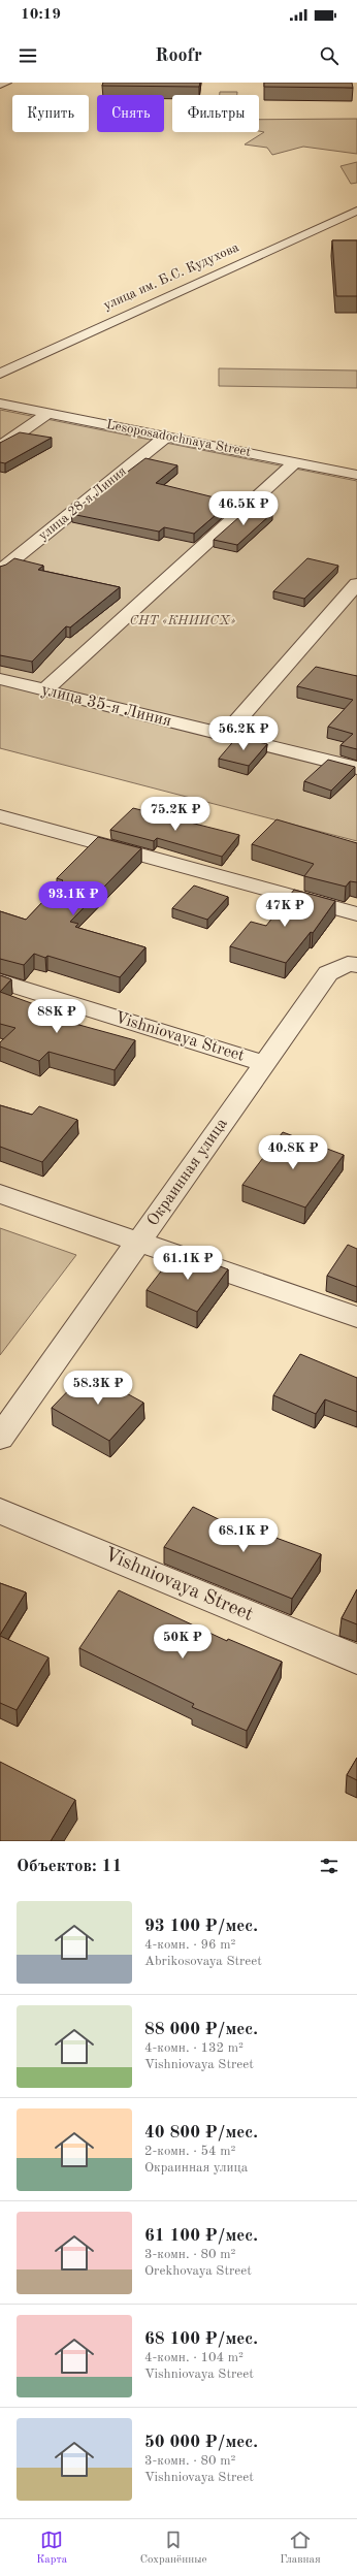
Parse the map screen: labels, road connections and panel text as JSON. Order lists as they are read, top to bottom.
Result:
{
  "streets": {
    "street": [
      "улица им. Б.С. Кудухова",
      "Lesoposadochnaya Street",
      "улица 28-я Линия",
      "улица 35-я Линия",
      "Vishniovaya Street",
      "Окраинная улица"
    ]
  },
  "crossings": [
    ["Lesoposadochnaya Street", "улица 28-я Линия"],
    ["Vishniovaya Street", "Окраинная улица"]
  ],
  "parks": ["СНТ «КНИИСХ»"],
  "page": {
    "status": "10:19",
    "header": "Roofr",
    "chip": ["Купить", "Снять", "Фильтры"],
    "price": [
      "46.5K ₽",
      "56.2K ₽",
      "75.2K ₽",
      "93.1K ₽",
      "47K ₽",
      "88K ₽",
      "40.8K ₽",
      "61.1K ₽",
      "58.3K ₽",
      "68.1K ₽",
      "50K ₽"
    ],
    "heading": "Объектов: 11",
    "list": [
      {
        "name": "93 100 ₽/мес.",
        "note": "4-комн. · 96 m² · Abrikosovaya Street"
      },
      {
        "name": "88 000 ₽/мес.",
        "note": "4-комн. · 132 m² · Vishniovaya Street"
      },
      {
        "name": "40 800 ₽/мес.",
        "note": "2-комн. · 54 m² · Окраинная улица"
      },
      {
        "name": "61 100 ₽/мес.",
        "note": "3-комн. · 80 m² · Orekhovaya Street"
      },
      {
        "name": "68 100 ₽/мес.",
        "note": "4-комн. · 104 m² · Vishniovaya Street"
      },
      {
        "name": "50 000 ₽/мес.",
        "note": "3-комн. · 80 m² · Vishniovaya Street"
      }
    ],
    "tabs": ["Карта", "Сохранённые", "Главная"]
  }
}
